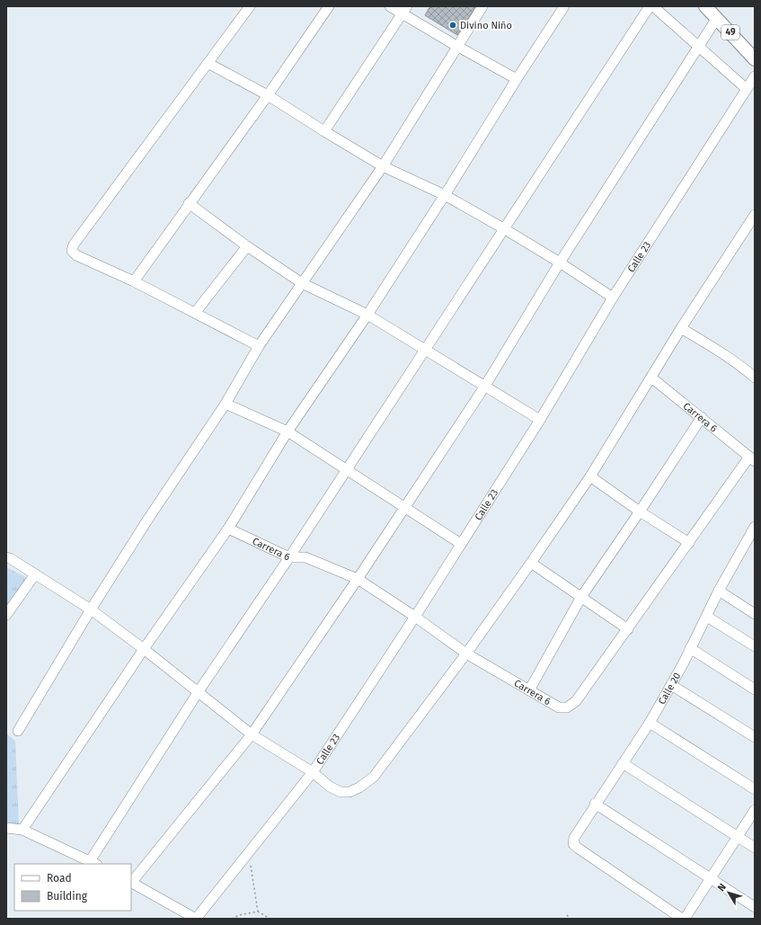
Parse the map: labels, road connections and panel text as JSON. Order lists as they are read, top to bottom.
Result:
{
  "streets": {
    "main road": ["49"],
    "street": ["Calle 23", "Carrera 6", "Calle 20"]
  },
  "crossings": [
    ["Calle 23", "Carrera 6"]
  ],
  "places": ["Divino Niño"],
  "legend": ["Road", "Building"],
  "north": "top left"
}
